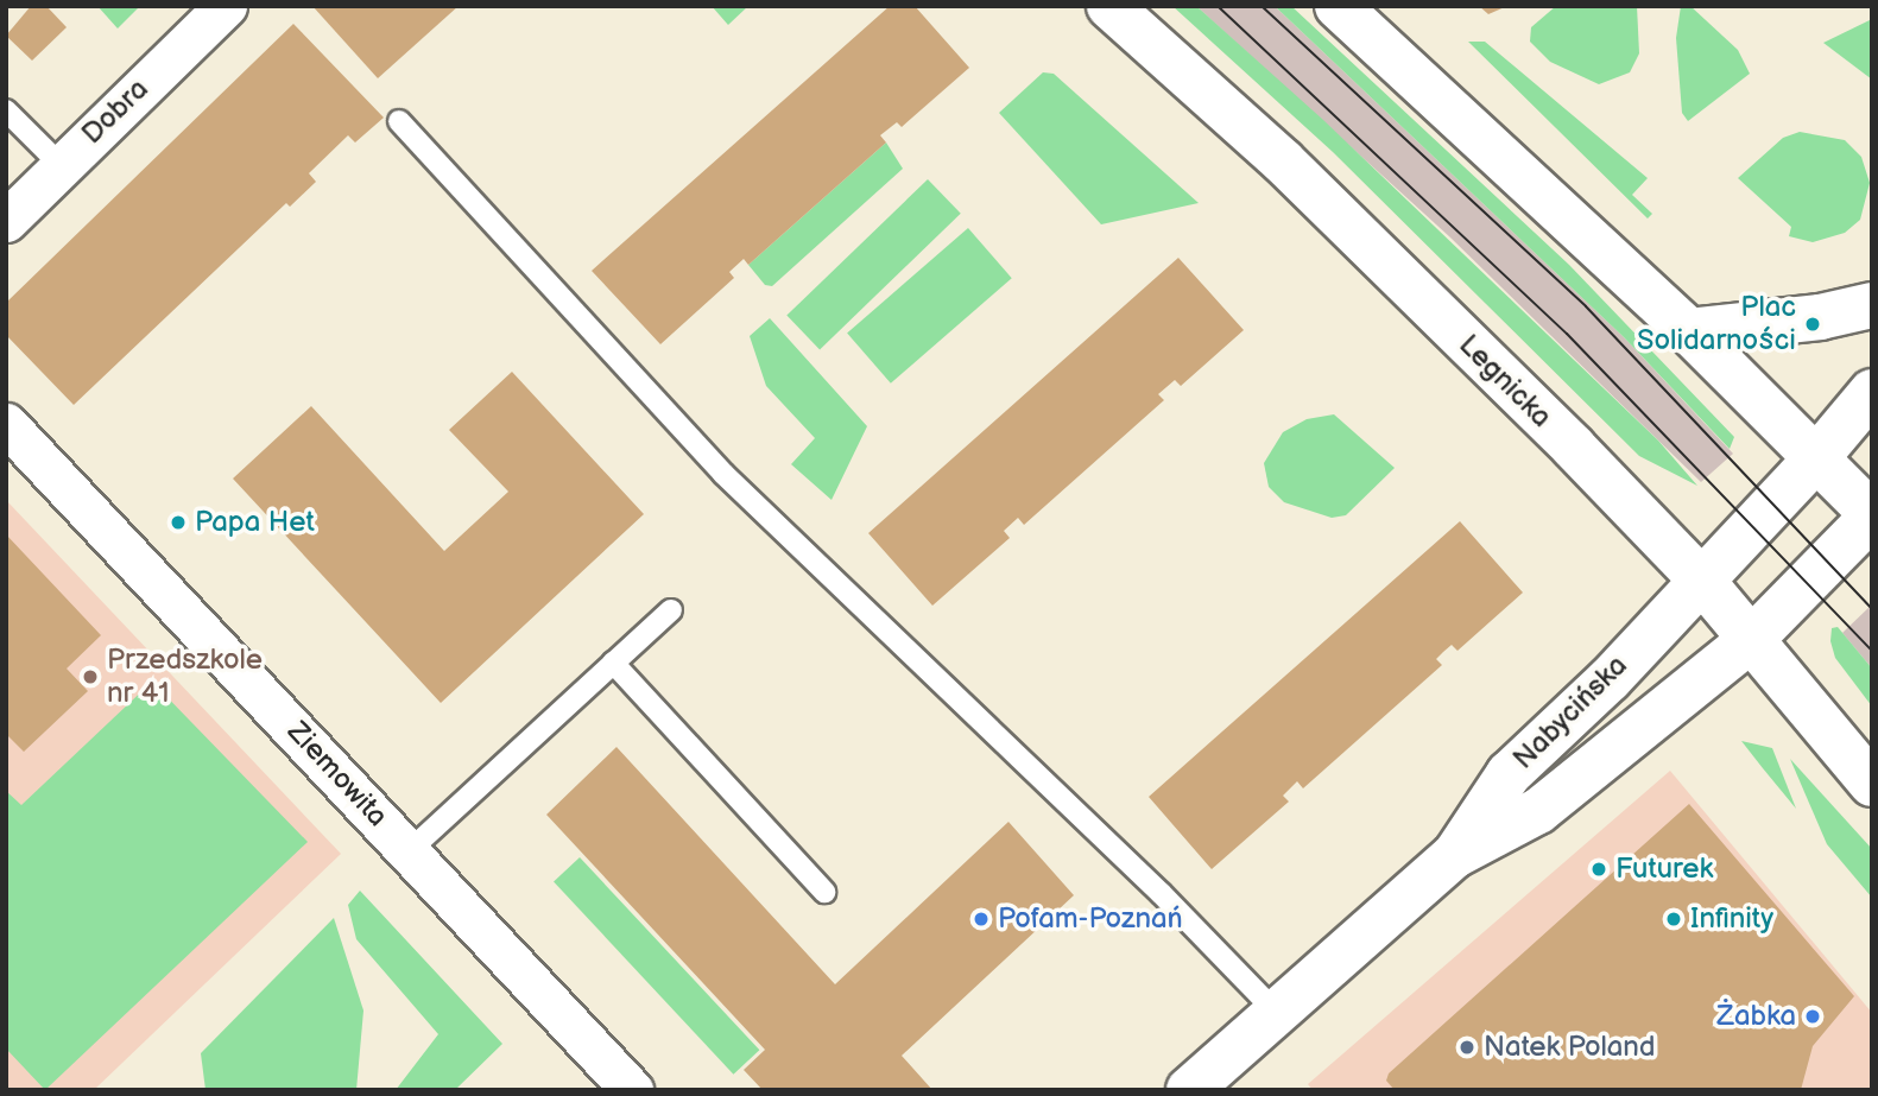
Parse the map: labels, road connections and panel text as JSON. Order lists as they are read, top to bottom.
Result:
{
  "streets": {
    "main road": ["Legnicka", "Nabycińska"],
    "street": ["Dobra", "Ziemowita"]
  },
  "crossings": [
    ["Legnicka", "Nabycińska"]
  ],
  "places": [
    "Plac Solidarności",
    "Papa Het",
    "Przedszkole nr 41",
    "Futurek",
    "Pofam-Poznań",
    "Infinity",
    "Żabka",
    "Natek Poland"
  ]
}
